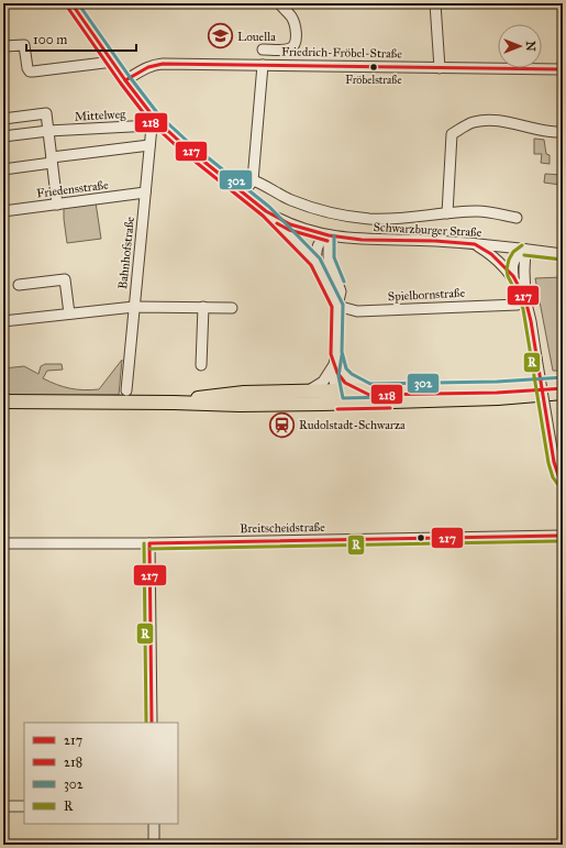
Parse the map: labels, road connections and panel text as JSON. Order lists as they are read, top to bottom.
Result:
{
  "streets": {
    "street": [
      "Friedrich-Fröbel-Straße",
      "Mittelweg",
      "Friedensstraße",
      "Schwarzburger Straße",
      "Bahnhofstraße",
      "Spielbornstraße",
      "Breitscheidstraße"
    ]
  },
  "crossings": [
    ["Friedrich-Fröbel-Straße", "Schwarzburger Straße"],
    ["Mittelweg", "Schwarzburger Straße"],
    ["Mittelweg", "Bahnhofstraße"],
    ["Friedensstraße", "Bahnhofstraße"],
    ["Schwarzburger Straße", "Bahnhofstraße"],
    ["Schwarzburger Straße", "Spielbornstraße"]
  ],
  "places": {
    "school or university": ["Louella"],
    "other": ["Fröbelstraße"],
    "station": ["Rudolstadt-Schwarza"]
  },
  "lines": [
    "transit line 217",
    "transit line 302",
    "transit line 218",
    "transit line R"
  ],
  "legend": [
    "217",
    "218",
    "302",
    "R"
  ],
  "scale_bar": "100 m",
  "north": "right"
}
